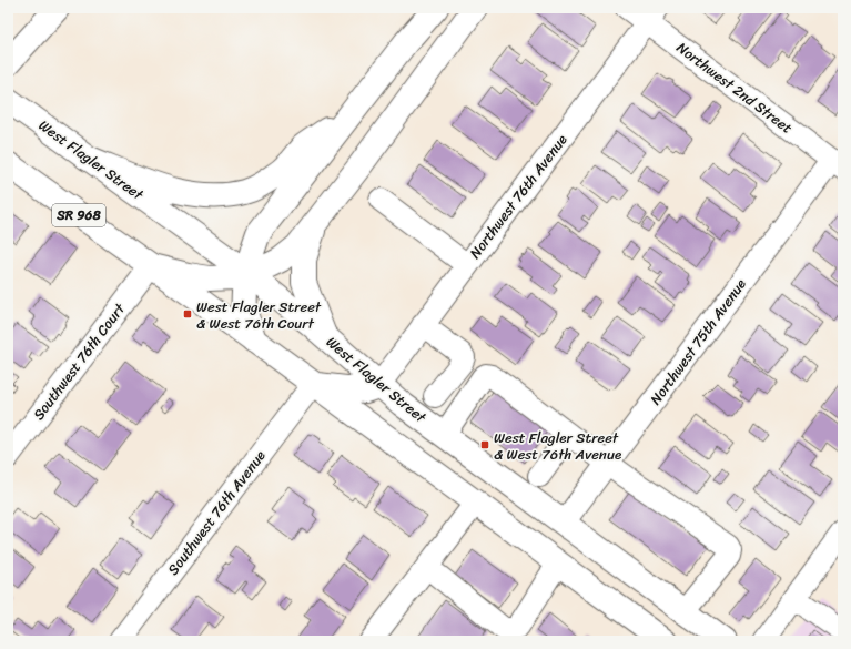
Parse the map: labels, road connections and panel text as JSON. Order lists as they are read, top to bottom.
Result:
{
  "streets": {
    "main road": ["West Flagler Street", "SR 968"],
    "street": [
      "Northwest 2nd Street",
      "Northwest 76th Avenue",
      "Northwest 75th Avenue",
      "Southwest 76th Court",
      "Southwest 76th Avenue"
    ]
  },
  "crossings": [
    ["Northwest 2nd Street", "Northwest 76th Avenue"],
    ["Northwest 2nd Street", "Northwest 75th Avenue"],
    ["West Flagler Street", "Northwest 76th Avenue"],
    ["West Flagler Street", "Northwest 75th Avenue"],
    ["SR 968", "Southwest 76th Court"],
    ["SR 968", "Southwest 76th Avenue"]
  ],
  "places": {
    "transit": ["West Flagler Street & West 76th Court", "West Flagler Street & West 76th Avenue"]
  }
}
